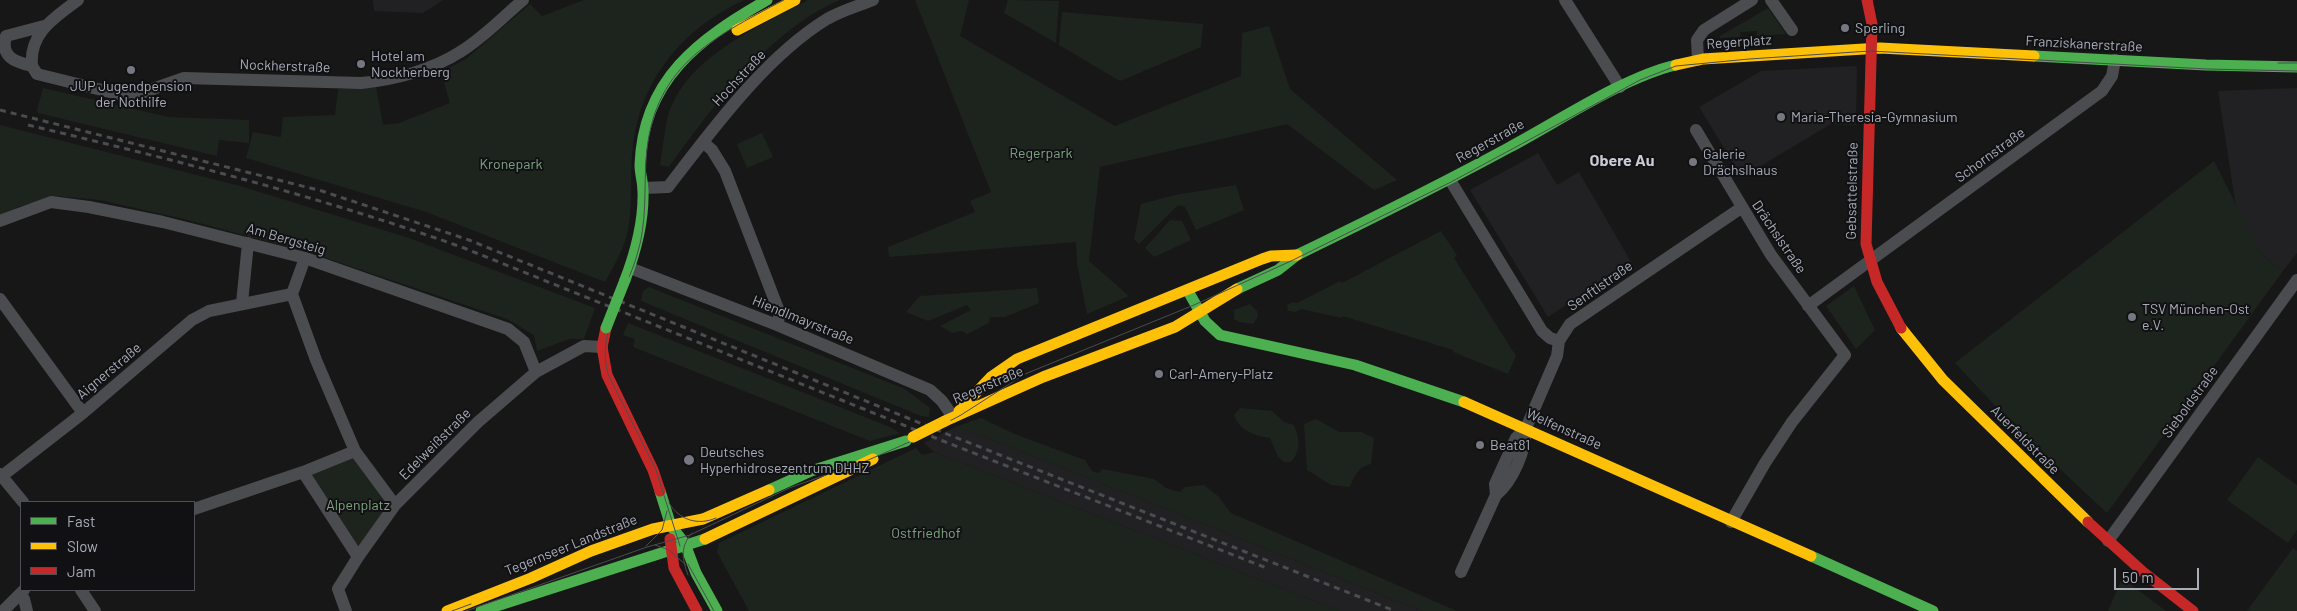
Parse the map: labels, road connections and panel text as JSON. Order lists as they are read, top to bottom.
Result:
{
  "streets": {
    "main road": [
      "Regerplatz",
      "Franziskanerstraße",
      "Regerstraße",
      "Gebsattelstraße",
      "Welfenstraße",
      "Auerfeldstraße",
      "Tegernseer Landstraße"
    ],
    "street": [
      "Nockherstraße",
      "Hochstraße",
      "Schornstraße",
      "Drächslstraße",
      "Am Bergsteig",
      "Senftlstraße",
      "Hiendlmayrstraße",
      "Aignerstraße",
      "Sieboldstraße",
      "Edelweißstraße"
    ]
  },
  "crossings": [
    ["Regerplatz", "Franziskanerstraße"],
    ["Regerplatz", "Regerstraße"],
    ["Regerplatz", "Gebsattelstraße"],
    ["Franziskanerstraße", "Schornstraße"],
    ["Franziskanerstraße", "Gebsattelstraße"],
    ["Regerstraße", "Hiendlmayrstraße"],
    ["Regerstraße", "Welfenstraße"],
    ["Regerstraße", "Tegernseer Landstraße"],
    ["Schornstraße", "Gebsattelstraße"],
    ["Schornstraße", "Drächslstraße"],
    ["Schornstraße", "Auerfeldstraße"],
    ["Gebsattelstraße", "Auerfeldstraße"],
    ["Drächslstraße", "Senftlstraße"],
    ["Drächslstraße", "Welfenstraße"],
    ["Am Bergsteig", "Edelweißstraße"],
    ["Senftlstraße", "Welfenstraße"],
    ["Hiendlmayrstraße", "Tegernseer Landstraße"],
    ["Sieboldstraße", "Auerfeldstraße"]
  ],
  "districts": ["Obere Au"],
  "parks": [
    "Regerpark",
    "Kronepark",
    "Alpenplatz",
    "Ostfriedhof"
  ],
  "places": [
    "Sperling",
    "Hotel am Nockherberg",
    "JUP Jugendpension der Nothilfe",
    "Maria-Theresia-Gymnasium",
    "Galerie Drächslhaus",
    "TSV München-Ost e.V.",
    "Carl-Amery-Platz",
    "Beat81",
    "Deutsches Hyperhidrosezentrum DHHZ"
  ],
  "legend": ["Fast", "Slow", "Jam"],
  "scale_bar": "50 m"
}
